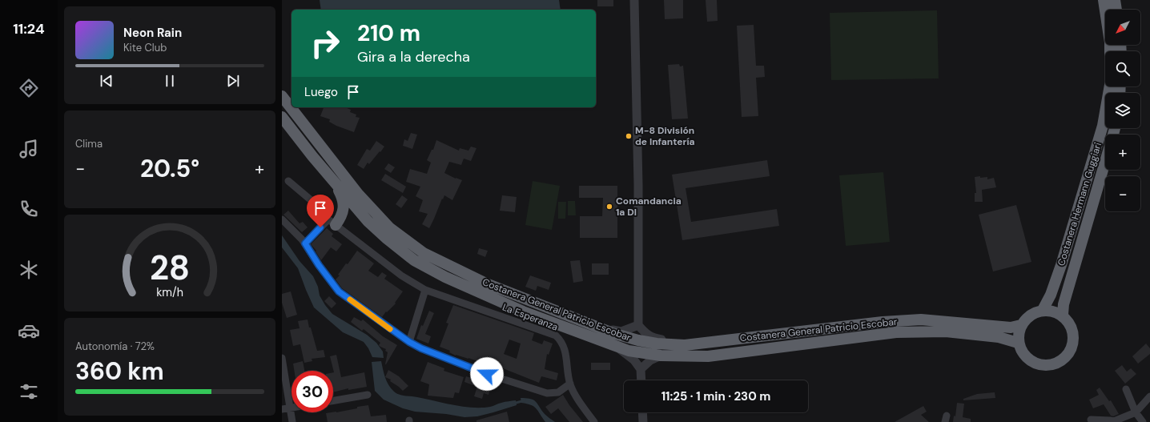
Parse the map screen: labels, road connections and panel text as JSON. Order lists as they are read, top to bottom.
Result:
{
  "streets": {
    "highway": ["Costanera Hermann Guggiari", "Costanera General Patricio Escobar"],
    "street": ["La Esperanza"]
  },
  "crossings": [
    ["Costanera Hermann Guggiari", "Costanera General Patricio Escobar"]
  ],
  "places": ["M-8 División de Infantería", "Comandancia 1a DI"],
  "north": "bottom left",
  "page": {
    "tabs": "11:24",
    "map_buttons": ["+", "−"],
    "turn": ["210 m", "Gira a la derecha"],
    "song": ["Neon Rain", "Kite Club"],
    "then": "Luego",
    "tile": [
      "Clima",
      ["Autonomía · 72%", "360 km"]
    ],
    "heat": ["−", "20.5°", "+"],
    "limit": "30",
    "trip": "11:25 · 1 min · 230 m",
    "gauge": ["28", "km/h"]
  }
}
